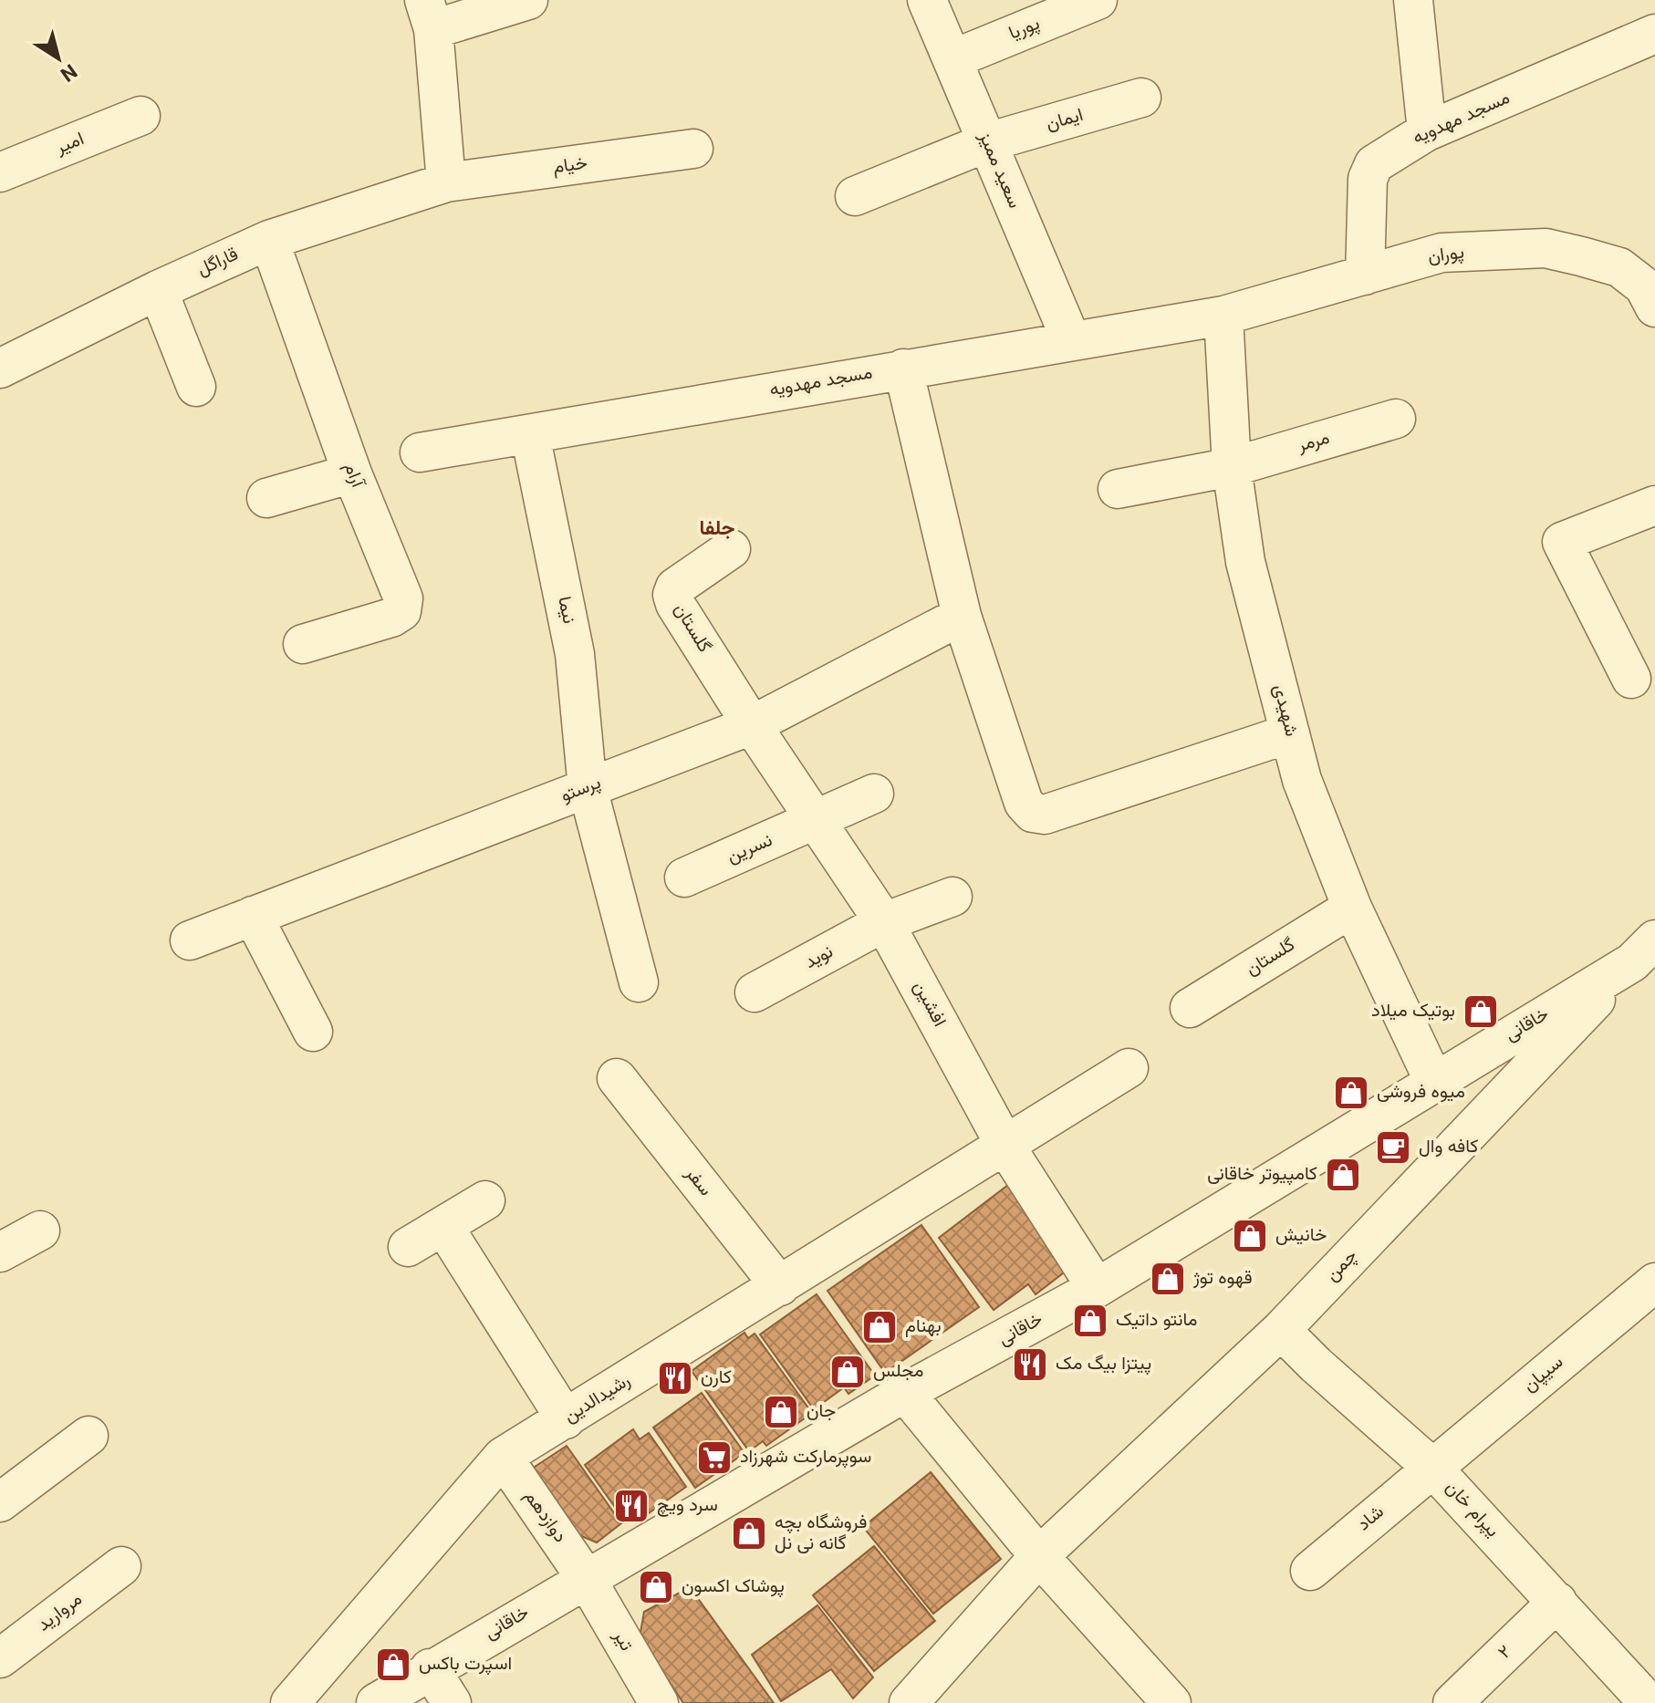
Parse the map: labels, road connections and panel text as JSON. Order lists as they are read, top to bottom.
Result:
{
  "streets": {
    "street": [
      "پوریا",
      "مسجد مهدویه",
      "ایمان",
      "امیر",
      "خیام",
      "سعید ممیز",
      "پوران",
      "قاراگل",
      "مرمر",
      "آرام",
      "نیما",
      "گلستان",
      "شهیدی",
      "پرستو",
      "نسرین",
      "نوید",
      "افشین",
      "خاقانی",
      "سفر",
      "چمن",
      "سیپان",
      "رشیدالدین",
      "یپرام خان",
      "دوازدهم",
      "شاد",
      "مروارید",
      "تیر",
      "۲"
    ]
  },
  "crossings": [
    ["پوریا", "سعید ممیز"],
    ["مسجد مهدویه", "سعید ممیز"],
    ["مسجد مهدویه", "پوران"],
    ["مسجد مهدویه", "نیما"],
    ["مسجد مهدویه", "شهیدی"],
    ["ایمان", "سعید ممیز"],
    ["خیام", "قاراگل"],
    ["پوران", "شهیدی"],
    ["قاراگل", "آرام"],
    ["مرمر", "شهیدی"],
    ["نیما", "پرستو"],
    ["گلستان", "شهیدی"],
    ["گلستان", "پرستو"],
    ["گلستان", "افشین"],
    ["شهیدی", "خاقانی"],
    ["پرستو", "افشین"],
    ["نسرین", "افشین"],
    ["نوید", "افشین"],
    ["افشین", "خاقانی"],
    ["افشین", "رشیدالدین"],
    ["خاقانی", "چمن"],
    ["خاقانی", "دوازدهم"],
    ["خاقانی", "تیر"],
    ["سفر", "رشیدالدین"],
    ["چمن", "یپرام خان"],
    ["سیپان", "یپرام خان"],
    ["سیپان", "شاد"],
    ["رشیدالدین", "دوازدهم"],
    ["یپرام خان", "شاد"],
    ["یپرام خان", "۲"],
    ["دوازدهم", "تیر"]
  ],
  "districts": ["جلفا"],
  "places": {
    "shop": [
      "بوتیک میلاد",
      "میوه فروشی",
      "کامپیوتر خاقانی",
      "خانیش",
      "قهوه توژ",
      "مانتو داتیک",
      "بهنام",
      "مجلس",
      "جان",
      "فروشگاه بچه گانه نی نل",
      "پوشاک اکسون",
      "اسپرت باکس"
    ],
    "cafe": ["کافه وال"],
    "restaurant": ["پیتزا بیگ مک", "کارن", "سرد ویچ"],
    "supermarket": ["سوپرمارکت شهرزاد"]
  },
  "north": "bottom right"
}
